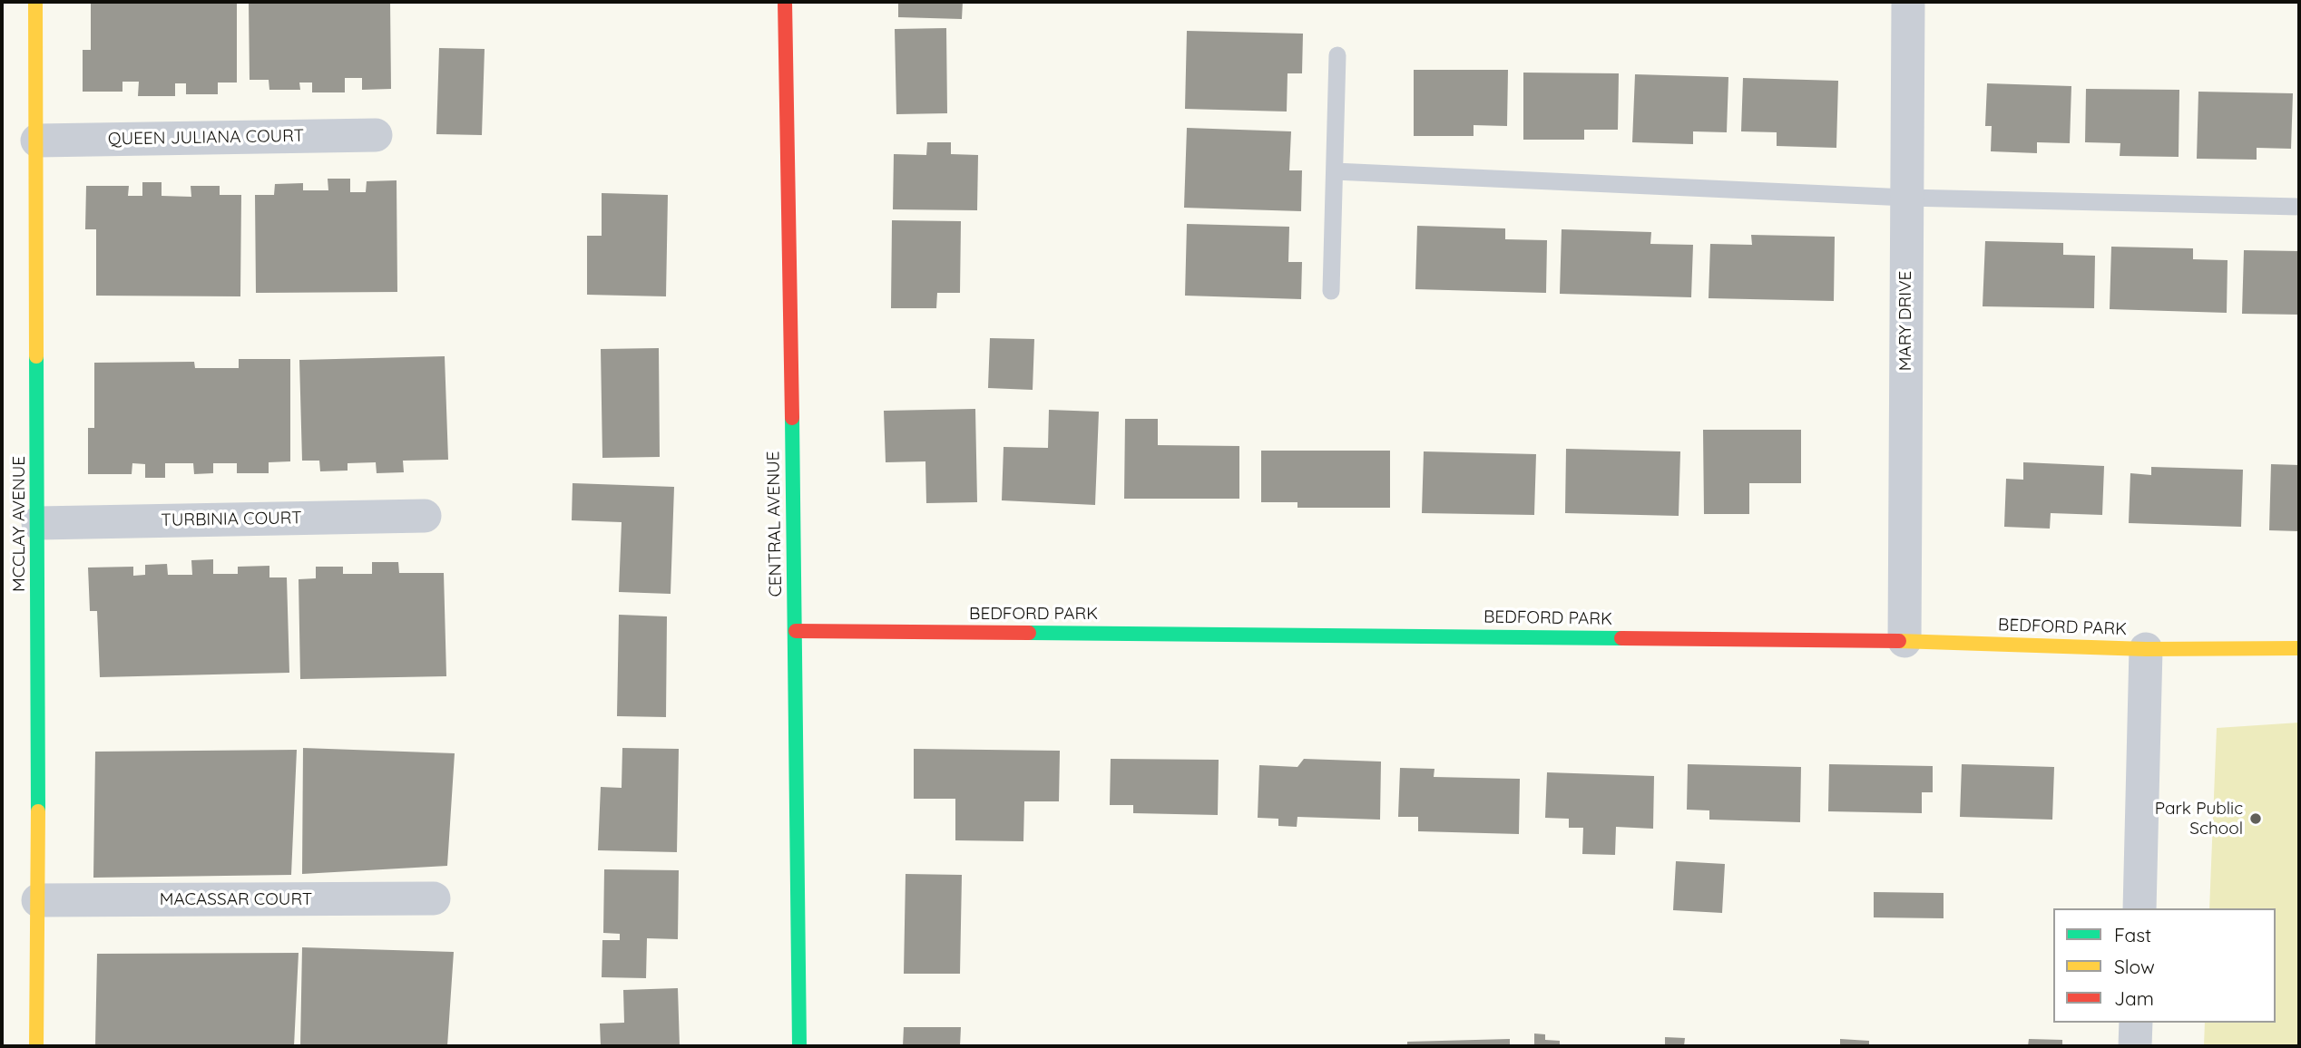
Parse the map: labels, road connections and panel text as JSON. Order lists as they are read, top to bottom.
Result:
{
  "streets": {
    "street": [
      "QUEEN JULIANA COURT",
      "MARY DRIVE",
      "TURBINIA COURT",
      "MCCLAY AVENUE",
      "CENTRAL AVENUE",
      "BEDFORD PARK",
      "MACASSAR COURT"
    ]
  },
  "crossings": [
    ["QUEEN JULIANA COURT", "MCCLAY AVENUE"],
    ["MARY DRIVE", "BEDFORD PARK"],
    ["TURBINIA COURT", "MCCLAY AVENUE"],
    ["MCCLAY AVENUE", "MACASSAR COURT"],
    ["CENTRAL AVENUE", "BEDFORD PARK"]
  ],
  "places": ["Park Public School"],
  "legend": ["Fast", "Slow", "Jam"]
}
